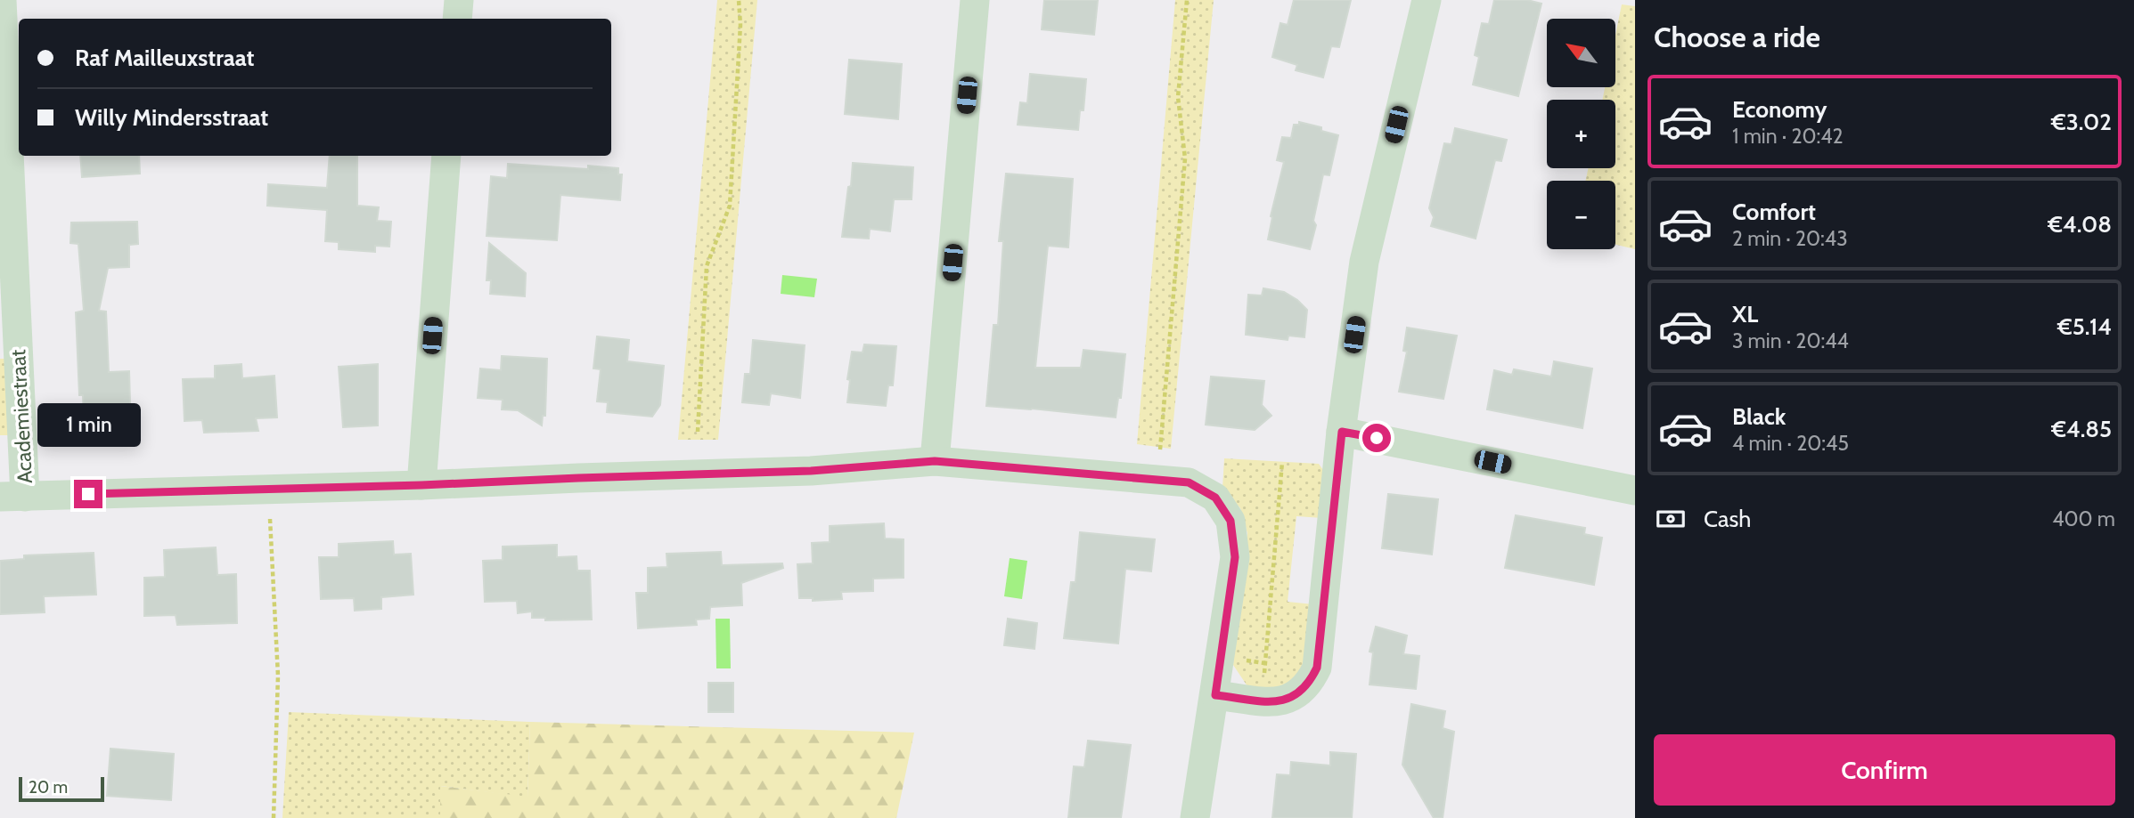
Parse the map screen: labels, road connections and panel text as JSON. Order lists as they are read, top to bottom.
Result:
{
  "streets": {
    "street": ["Academiestraat"]
  },
  "scale_bar": "20 m",
  "north": "top left",
  "page": {
    "heading": "Choose a ride",
    "map_buttons": ["+", "−"],
    "banner": ["Raf Mailleuxstraat", "Willy Mindersstraat"],
    "list": [
      {
        "name": "Economy",
        "note": "1 min · 20:42",
        "value": "€3.02"
      },
      {
        "name": "Comfort",
        "note": "2 min · 20:43",
        "value": "€4.08"
      },
      {
        "name": "XL",
        "note": "3 min · 20:44",
        "value": "€5.14"
      },
      {
        "name": "Black",
        "note": "4 min · 20:45",
        "value": "€4.85"
      }
    ],
    "bubble": "1 min",
    "pay": ["Cash", "400 m"],
    "buttons": "Confirm",
    "scale": "20 m"
  }
}
